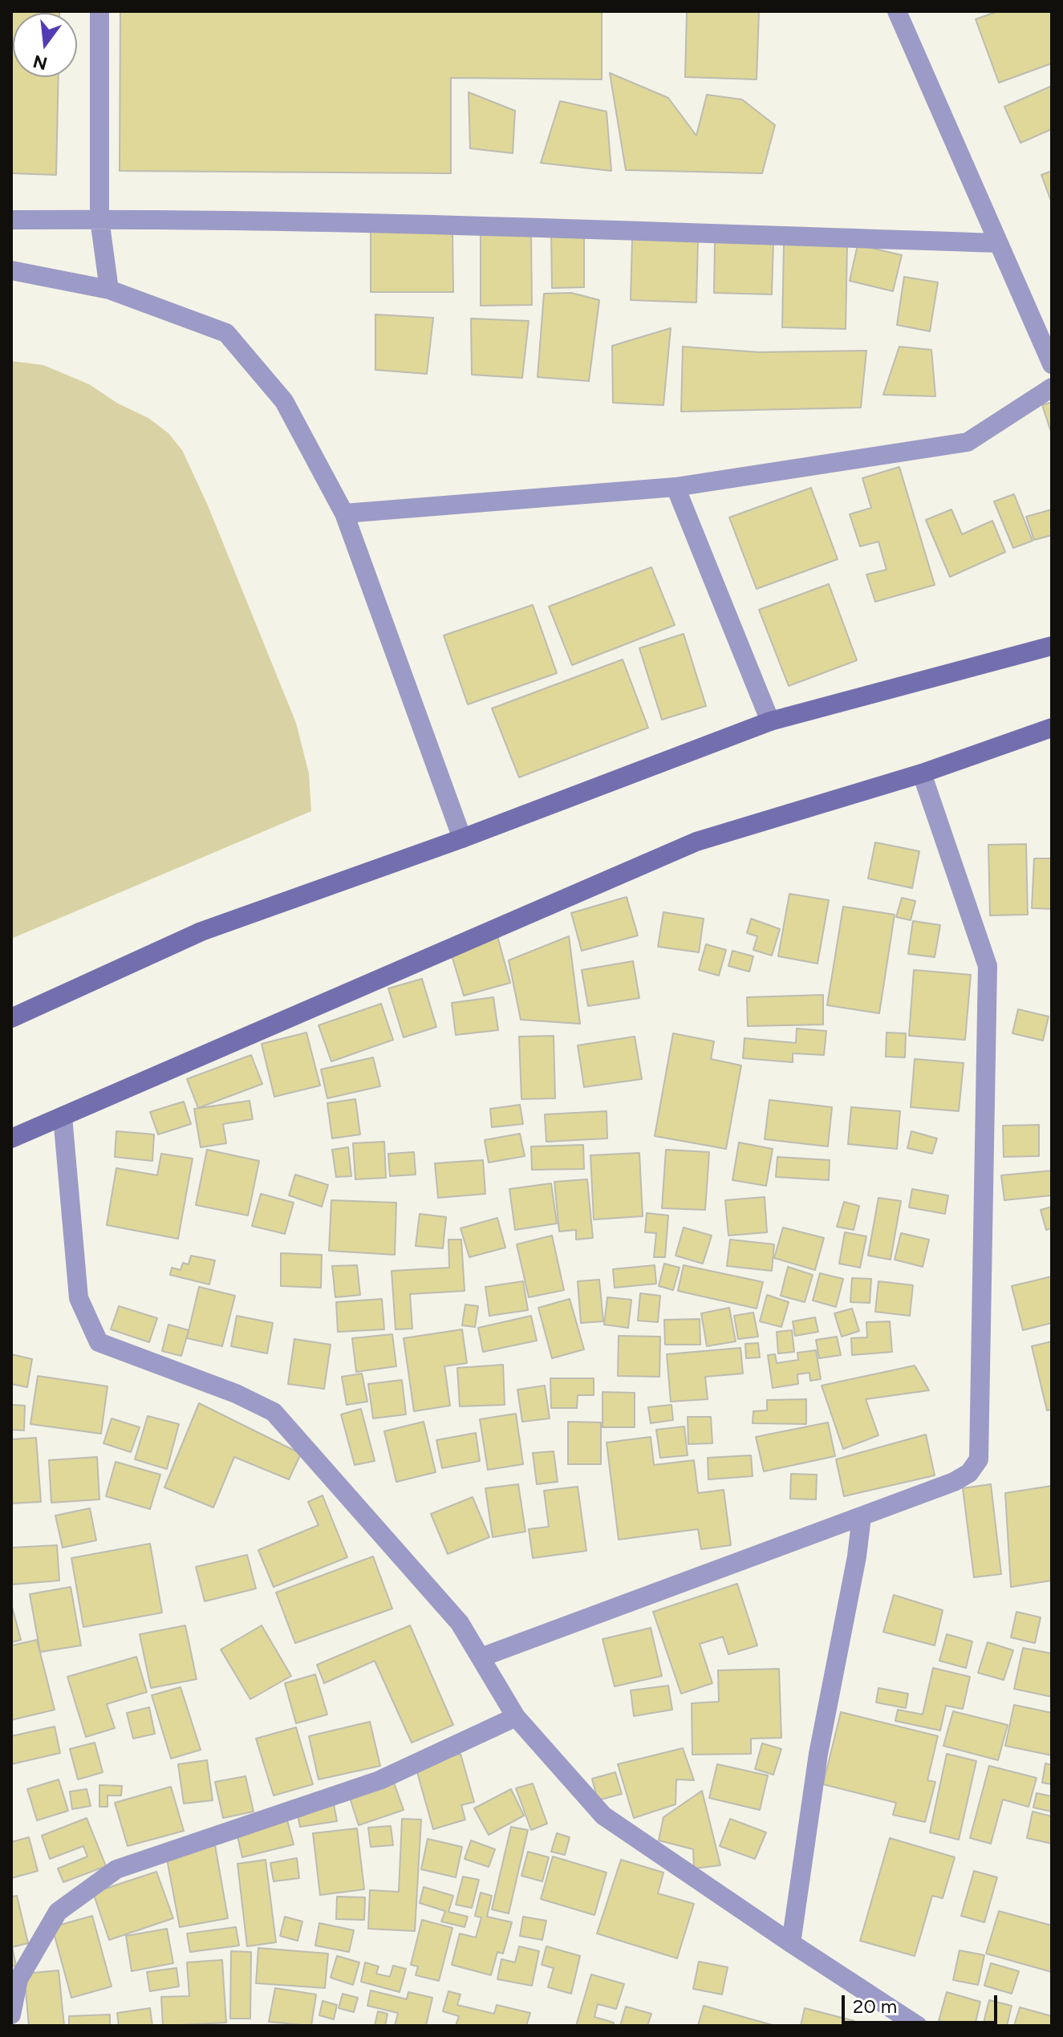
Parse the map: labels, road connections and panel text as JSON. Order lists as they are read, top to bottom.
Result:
{
  "scale_bar": "20 m",
  "north": "bottom"
}
